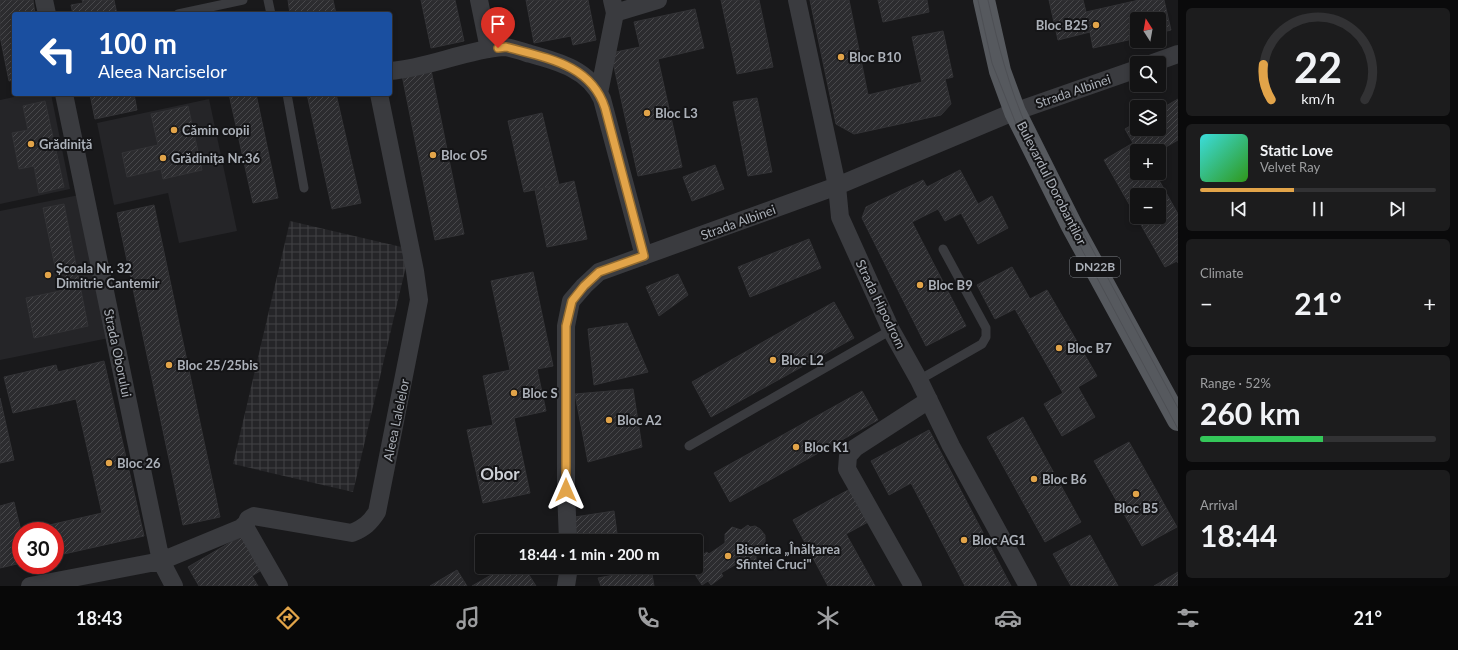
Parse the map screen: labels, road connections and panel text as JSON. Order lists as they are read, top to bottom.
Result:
{
  "streets": {
    "main road": ["Bulevardul Dorobanților", "DN22B"],
    "street": [
      "Strada Albinei",
      "Strada Hipodrom",
      "Strada Oborului",
      "Aleea Lalelelor"
    ]
  },
  "crossings": [
    ["Strada Albinei", "Bulevardul Dorobanților"],
    ["Strada Albinei", "Strada Hipodrom"],
    ["Strada Oborului", "Aleea Lalelelor"]
  ],
  "districts": ["Obor"],
  "places": [
    "Bloc B25",
    "Bloc B10",
    "Bloc L3",
    "Cămin copii",
    "Grădiniță",
    "Bloc O5",
    "Grădinița Nr.36",
    "Școala Nr. 32 Dimitrie Cantemir",
    "Bloc B9",
    "Bloc B7",
    "Bloc L2",
    "Bloc 25/25bis",
    "Bloc S",
    "Bloc A2",
    "Bloc K1",
    "Bloc 26",
    "Bloc B6",
    "Bloc B5",
    "Bloc AG1",
    "Biserica „Înălțarea Sfintei Cruci\""
  ],
  "north": "top",
  "page": {
    "map_buttons": ["+", "−"],
    "turn": ["100 m", "Aleea Narciselor"],
    "song": ["Static Love", "Velvet Ray"],
    "tile": [
      "Climate",
      ["Range · 52%", "260 km"],
      ["Arrival", "18:44"]
    ],
    "heat": ["−", "21°", "+"],
    "limit": "30",
    "trip": "18:44 · 1 min · 200 m",
    "tabs": ["18:43", "21°"],
    "gauge": ["22", "km/h"]
  }
}
